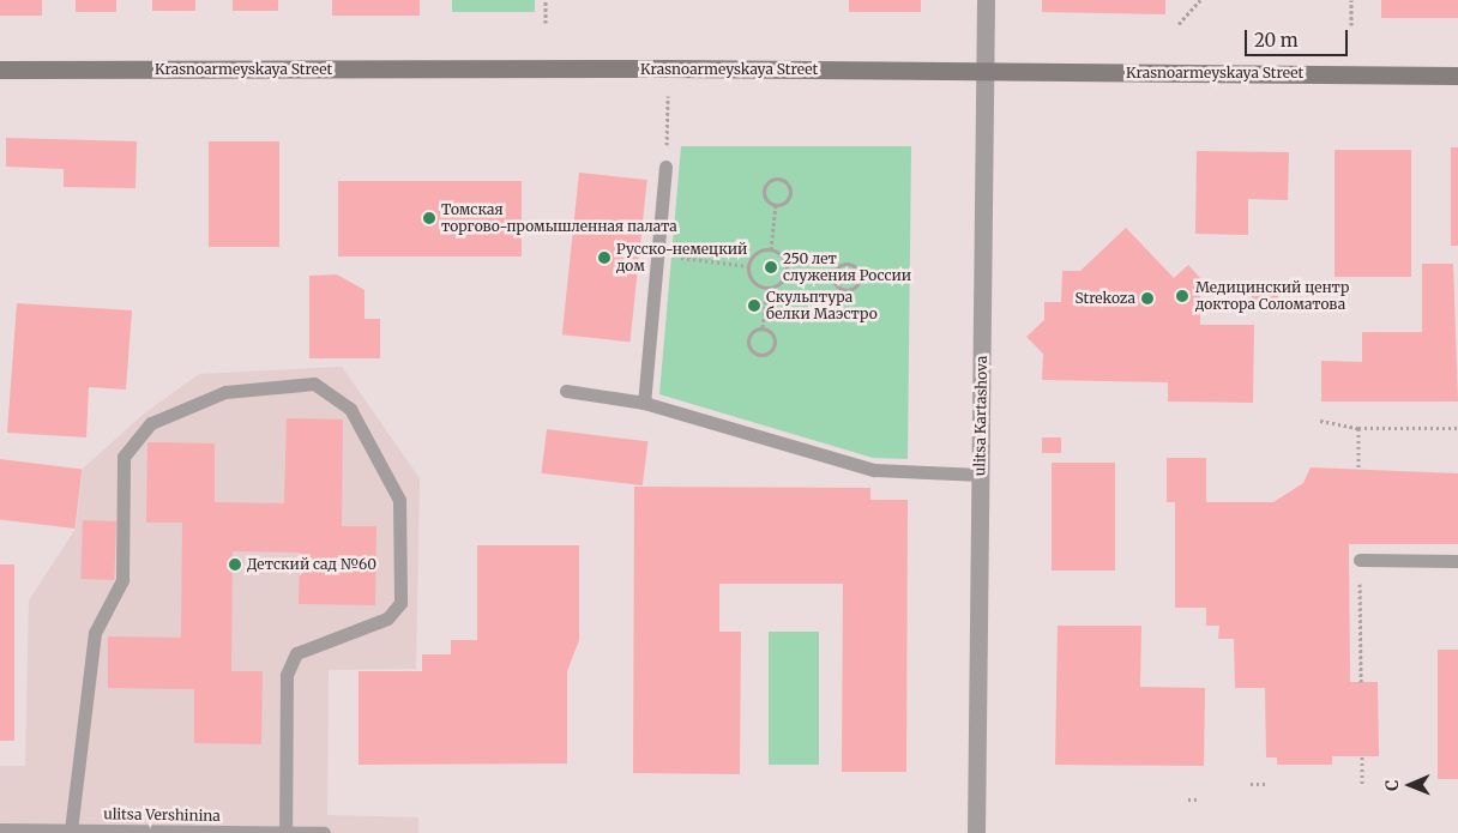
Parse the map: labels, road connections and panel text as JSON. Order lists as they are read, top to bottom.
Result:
{
  "streets": {
    "main road": ["Krasnoarmeyskaya Street"],
    "street": ["ulitsa Kartashova"],
    "lane": ["ulitsa Vershinina"]
  },
  "crossings": [
    ["Krasnoarmeyskaya Street", "ulitsa Kartashova"]
  ],
  "places": [
    "Томская торгово-промышленная палата",
    "Русско-немецкий дом",
    "250 лет служения России",
    "Медицинский центр доктора Соломатова",
    "Strekoza",
    "Скульптура белки Маэстро",
    "Детский сад №60"
  ],
  "scale_bar": "20 m",
  "north": "left"
}
